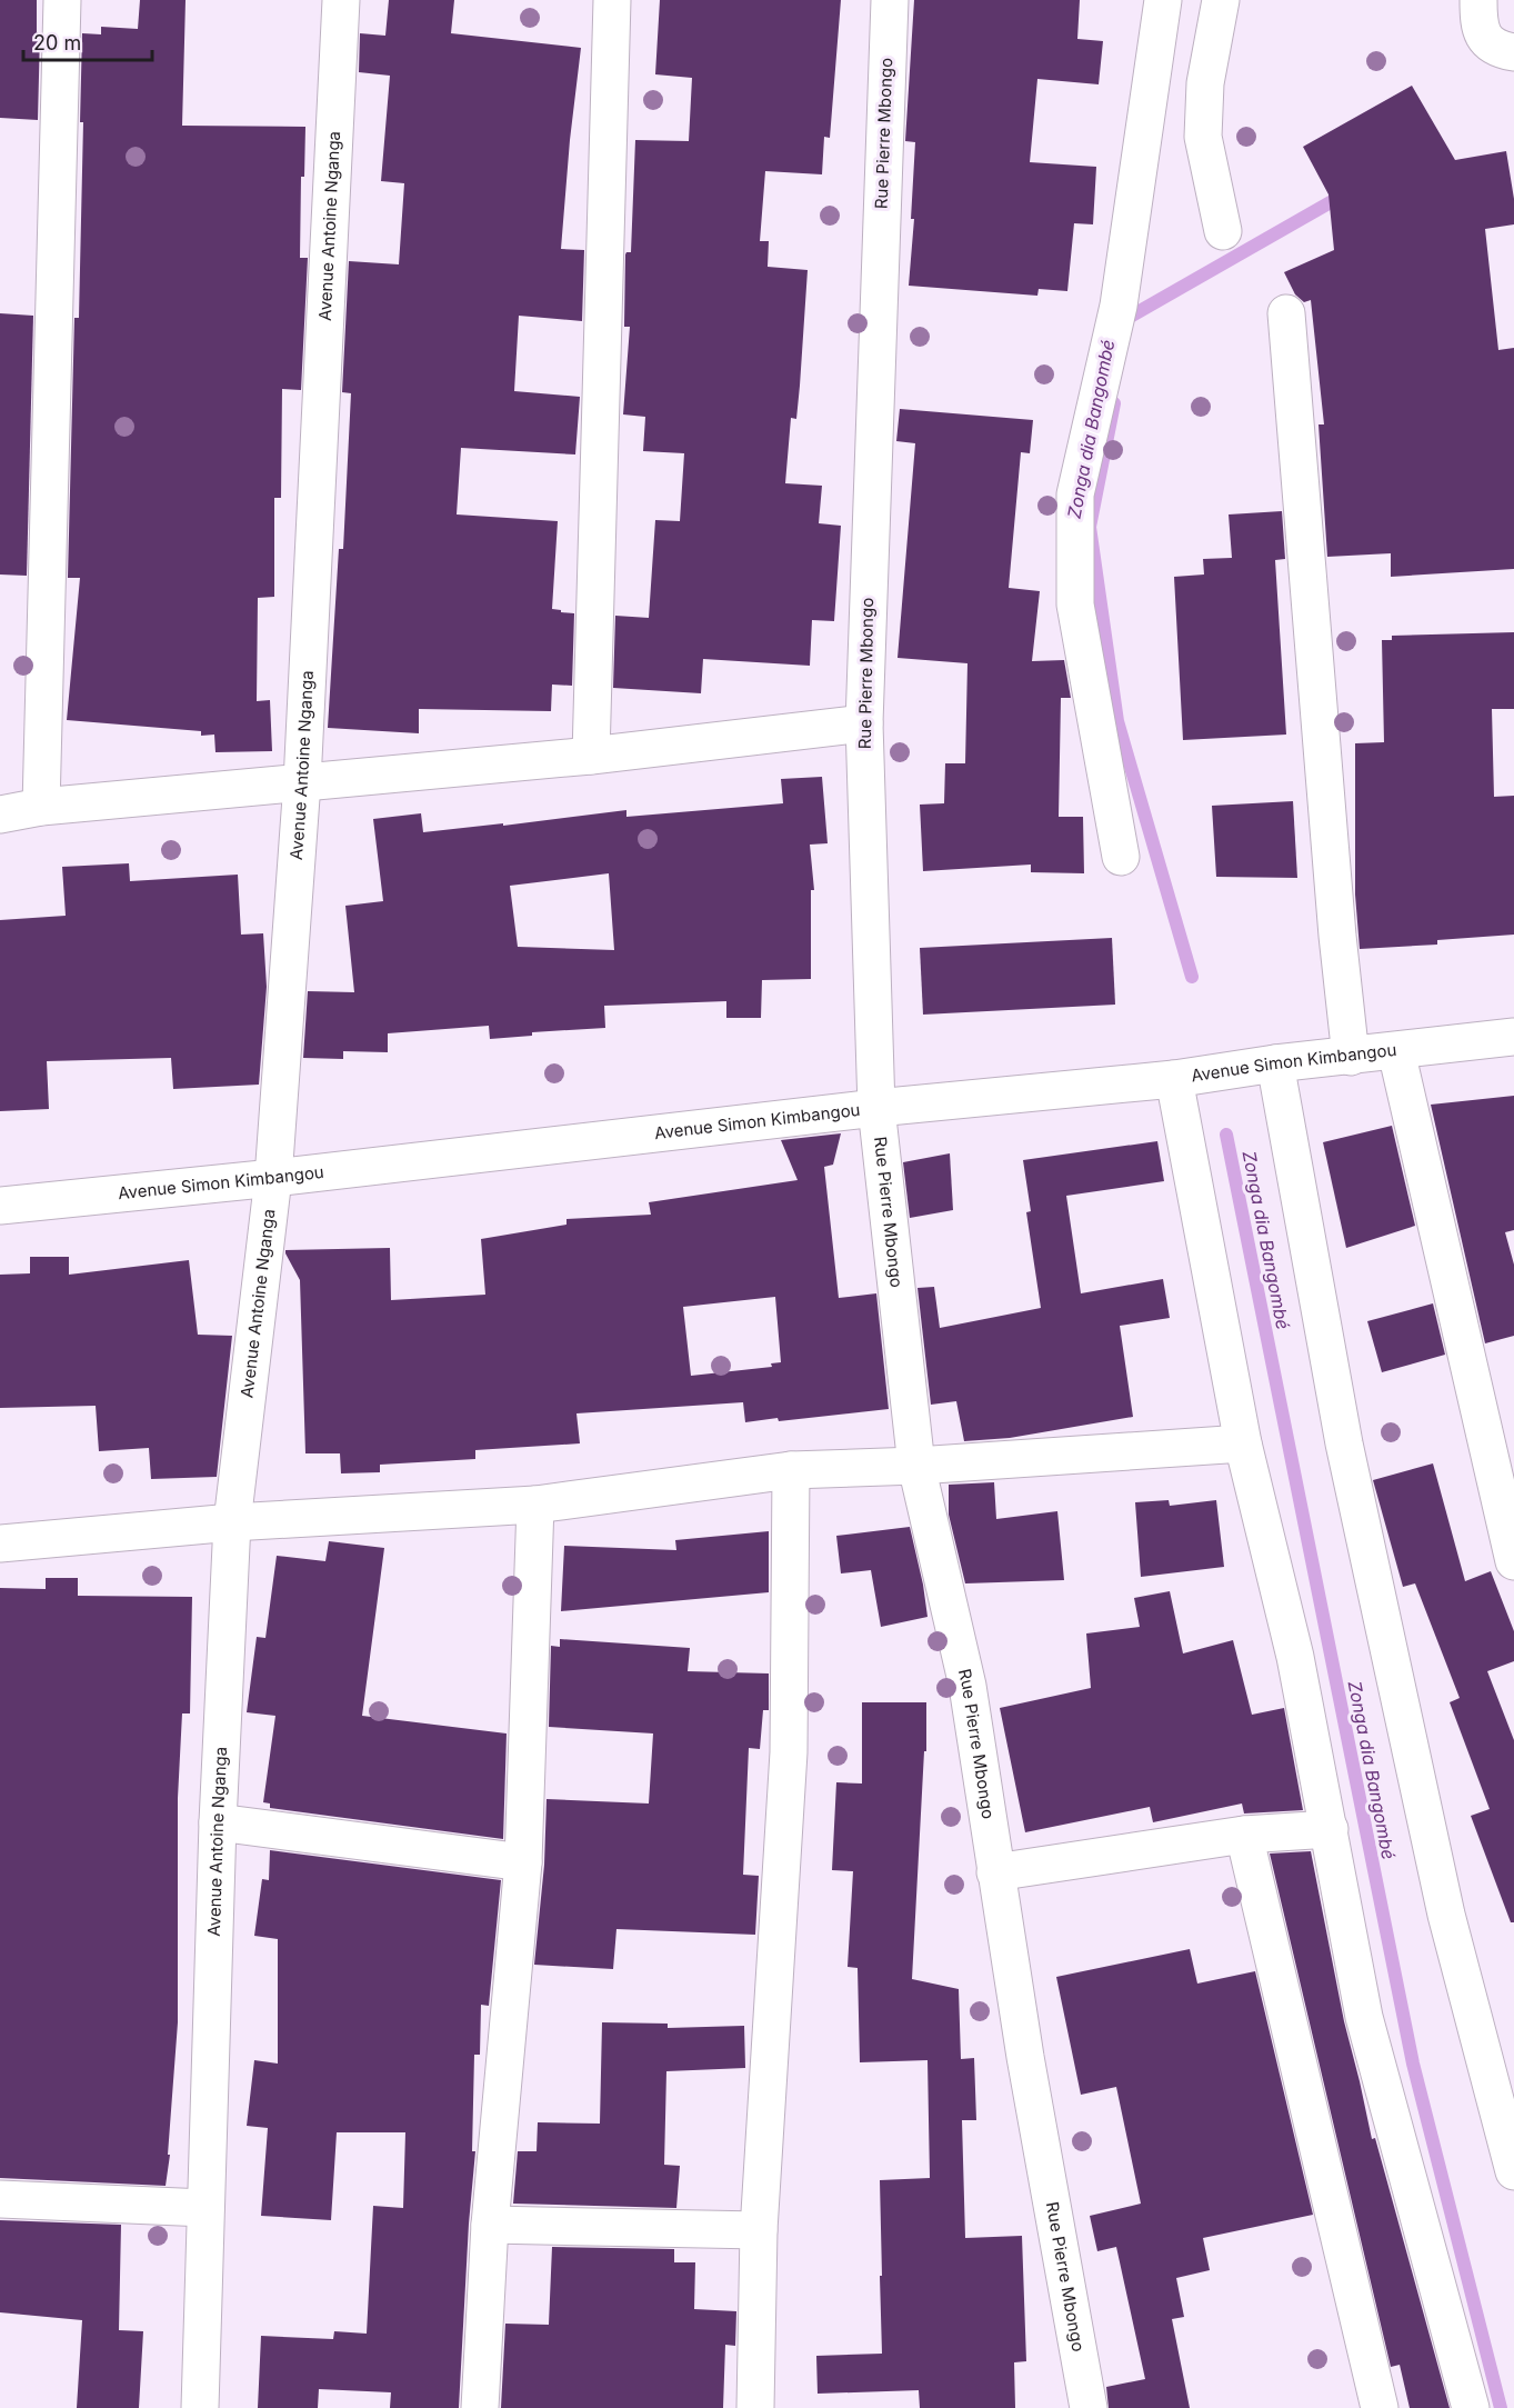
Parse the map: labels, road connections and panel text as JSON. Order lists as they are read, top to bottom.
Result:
{
  "streets": {
    "street": ["Rue Pierre Mbongo", "Avenue Antoine Nganga", "Avenue Simon Kimbangou"]
  },
  "crossings": [
    ["Rue Pierre Mbongo", "Avenue Simon Kimbangou"],
    ["Avenue Antoine Nganga", "Avenue Simon Kimbangou"]
  ],
  "water": ["Zonga dia Bangombé"],
  "scale_bar": "20 m"
}
